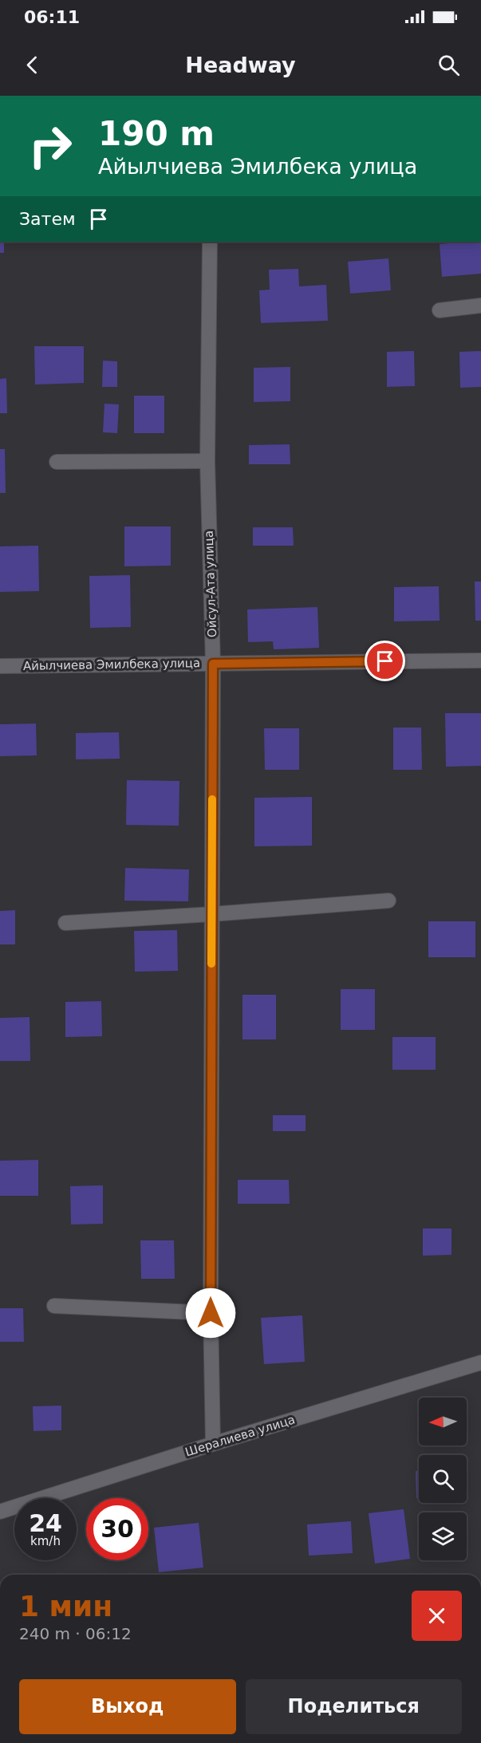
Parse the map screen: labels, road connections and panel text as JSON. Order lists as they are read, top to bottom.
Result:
{
  "streets": {
    "street": ["Ойсул-Ата улица", "Айылчиева Эмилбека улица", "Шералиева улица"]
  },
  "crossings": [
    ["Ойсул-Ата улица", "Айылчиева Эмилбека улица"],
    ["Ойсул-Ата улица", "Шералиева улица"]
  ],
  "north": "left",
  "page": {
    "status": "06:11",
    "header": "Headway",
    "turn": ["190 m", "Айылчиева Эмилбека улица"],
    "then": "Затем",
    "speed": "24 km/h",
    "limit": "30",
    "heading": ["1 мин", "240 m · 06:12"],
    "buttons": ["Выход", "Поделиться"]
  }
}
